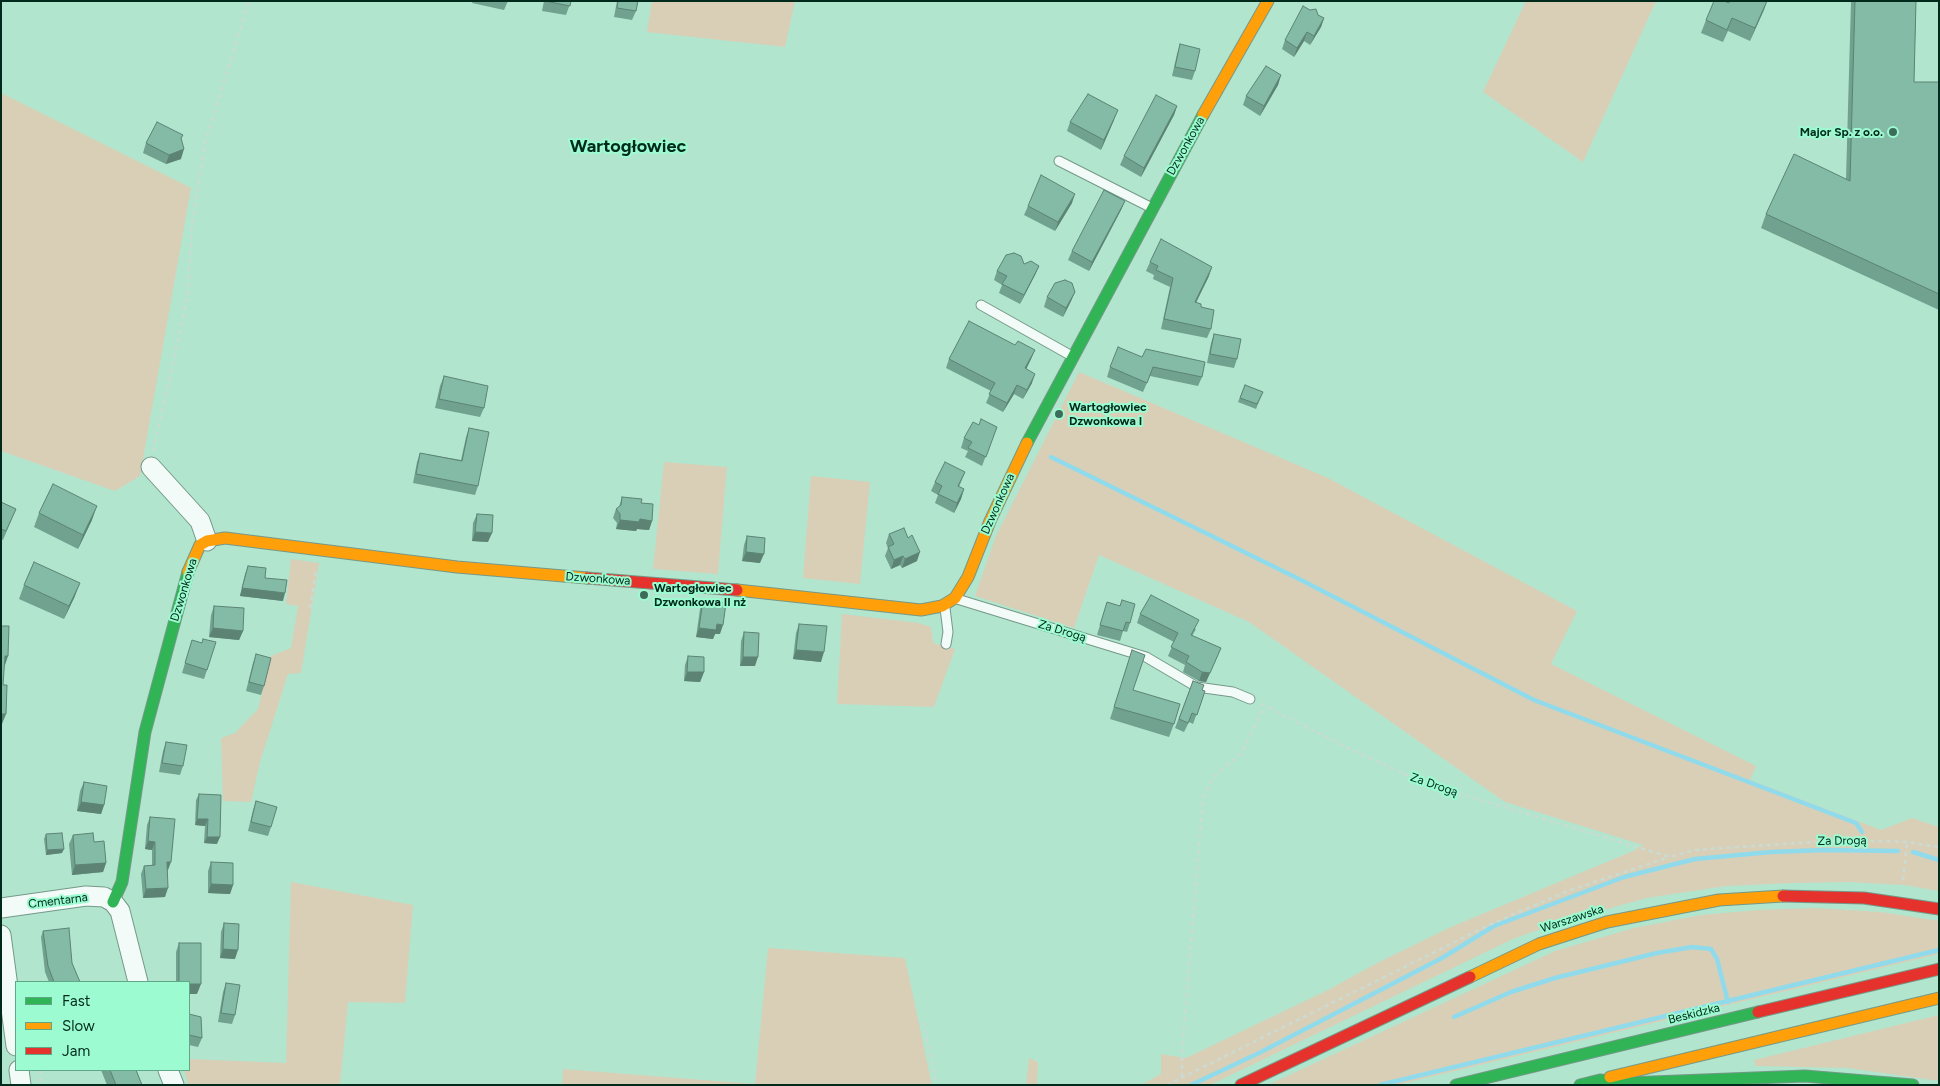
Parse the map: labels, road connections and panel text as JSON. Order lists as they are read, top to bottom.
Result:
{
  "streets": {
    "main road": ["Dzwonkowa", "Warszawska", "Beskidzka"],
    "street": ["Cmentarna"],
    "lane": ["Za Drogą"]
  },
  "crossings": [
    ["Dzwonkowa", "Za Drogą"],
    ["Dzwonkowa", "Cmentarna"]
  ],
  "districts": ["Wartogłowiec"],
  "places": ["Major Sp. z o.o.", "Wartogłowiec Dzwonkowa I", "Wartogłowiec Dzwonkowa II nż"],
  "legend": ["Fast", "Slow", "Jam"]
}
